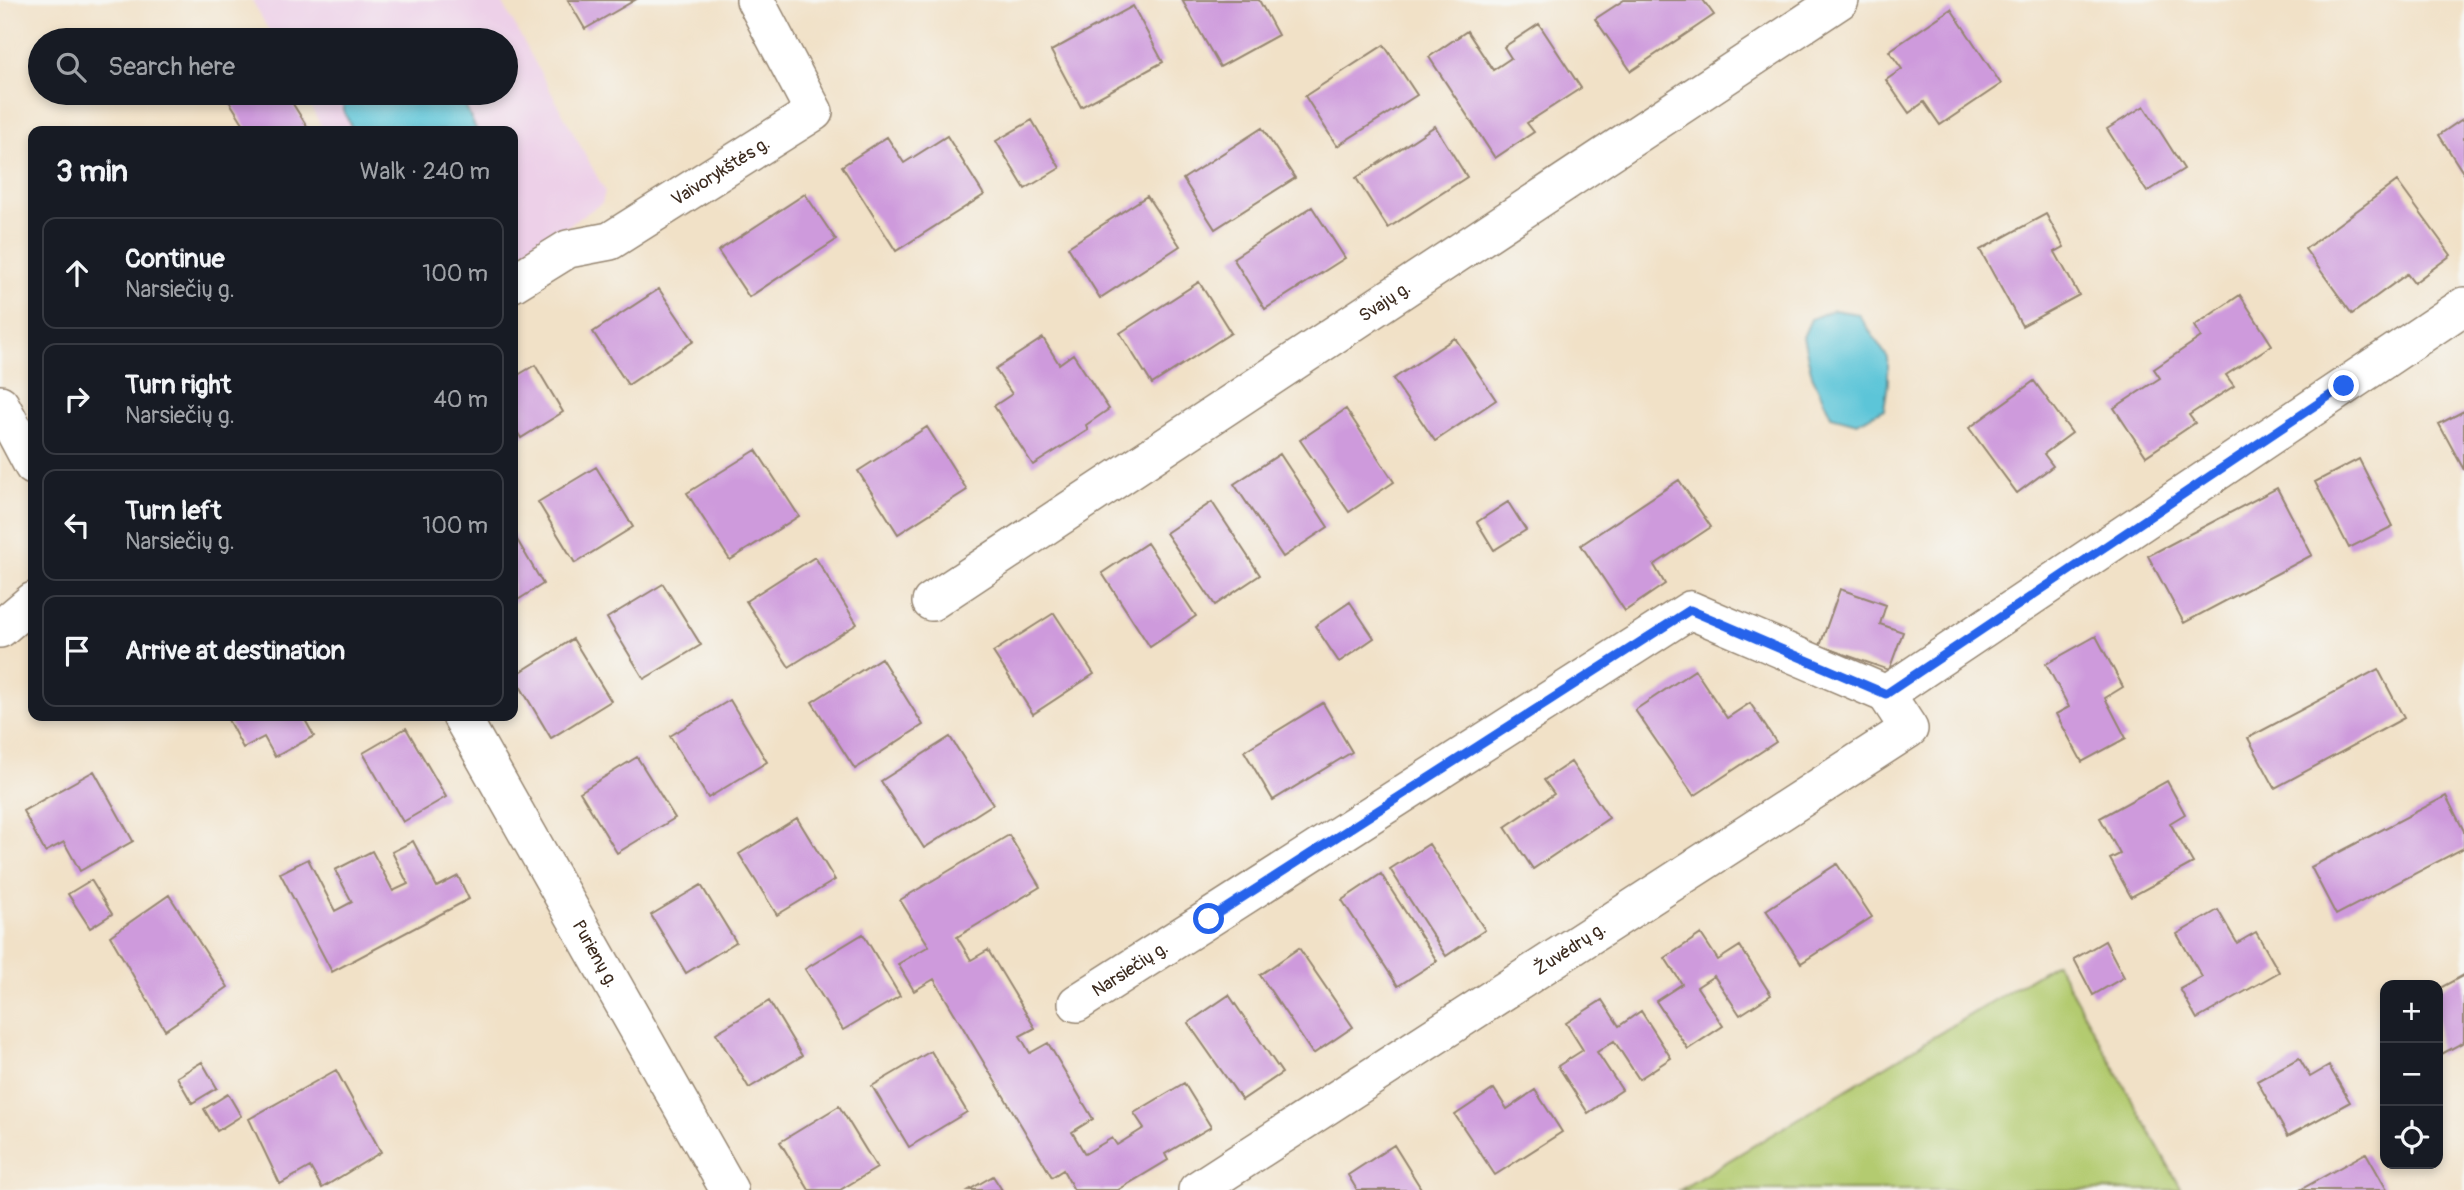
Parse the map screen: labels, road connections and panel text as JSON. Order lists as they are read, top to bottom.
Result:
{
  "streets": {
    "street": [
      "Vaivorykštės g.",
      "Svajų g.",
      "Žuvėdrų g.",
      "Purienų g.",
      "Narsiečių g."
    ]
  },
  "crossings": [
    ["Žuvėdrų g.", "Narsiečių g."]
  ],
  "page": {
    "search": "Search here",
    "heading": ["3 min", "Walk · 240 m"],
    "list": [
      ["Continue", "Narsiečių g.", "100 m"],
      ["Turn right", "Narsiečių g.", "40 m"],
      ["Turn left", "Narsiečių g.", "100 m"],
      "Arrive at destination"
    ],
    "map_buttons": ["+", "−"]
  }
}
